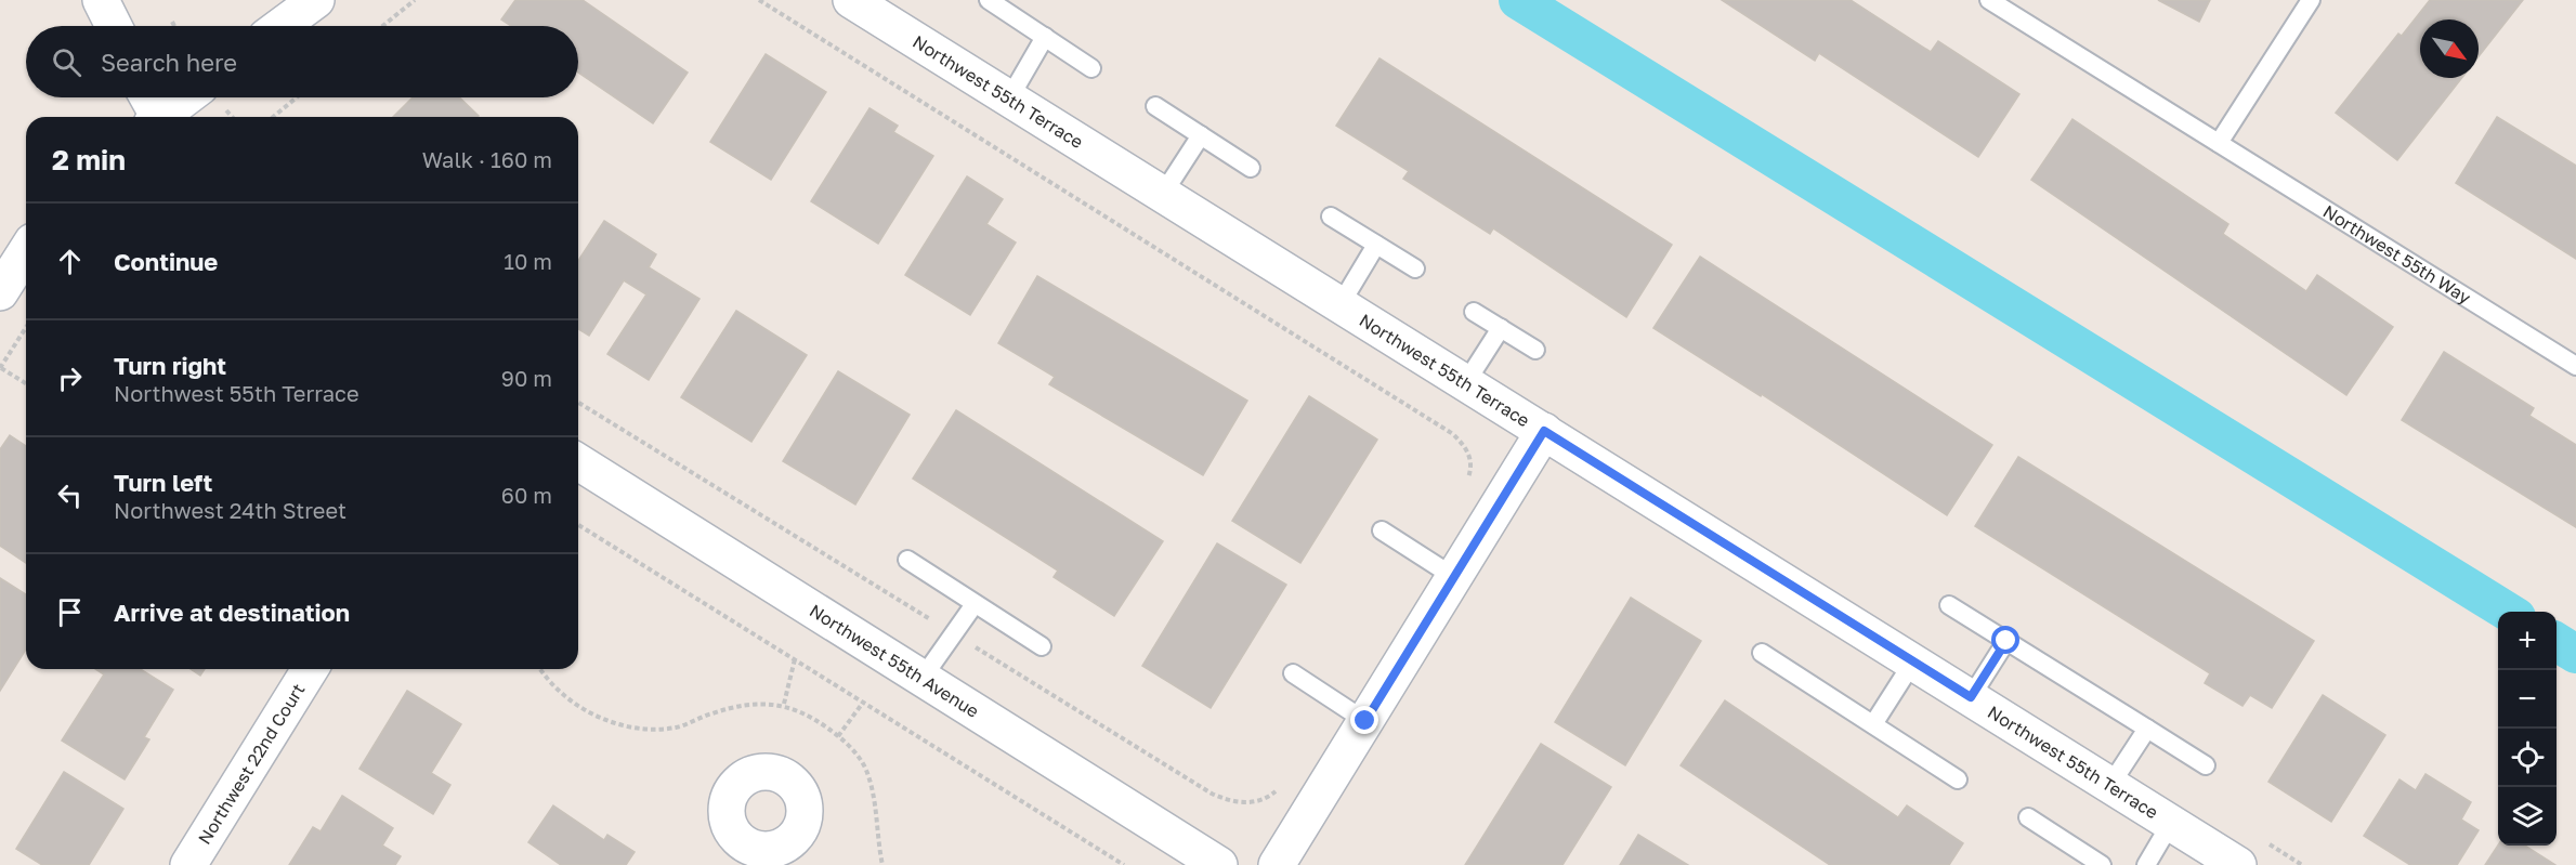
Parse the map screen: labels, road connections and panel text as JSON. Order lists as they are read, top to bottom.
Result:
{
  "streets": {
    "street": ["Northwest 55th Terrace", "Northwest 55th Avenue", "Northwest 22nd Court"],
    "lane": ["Northwest 55th Way"]
  },
  "north": "bottom right",
  "page": {
    "search": "Search here",
    "heading": ["2 min", "Walk · 160 m"],
    "list": [
      ["Continue", "10 m"],
      ["Turn right", "Northwest 55th Terrace", "90 m"],
      ["Turn left", "Northwest 24th Street", "60 m"],
      "Arrive at destination"
    ],
    "map_buttons": ["+", "−"]
  }
}
